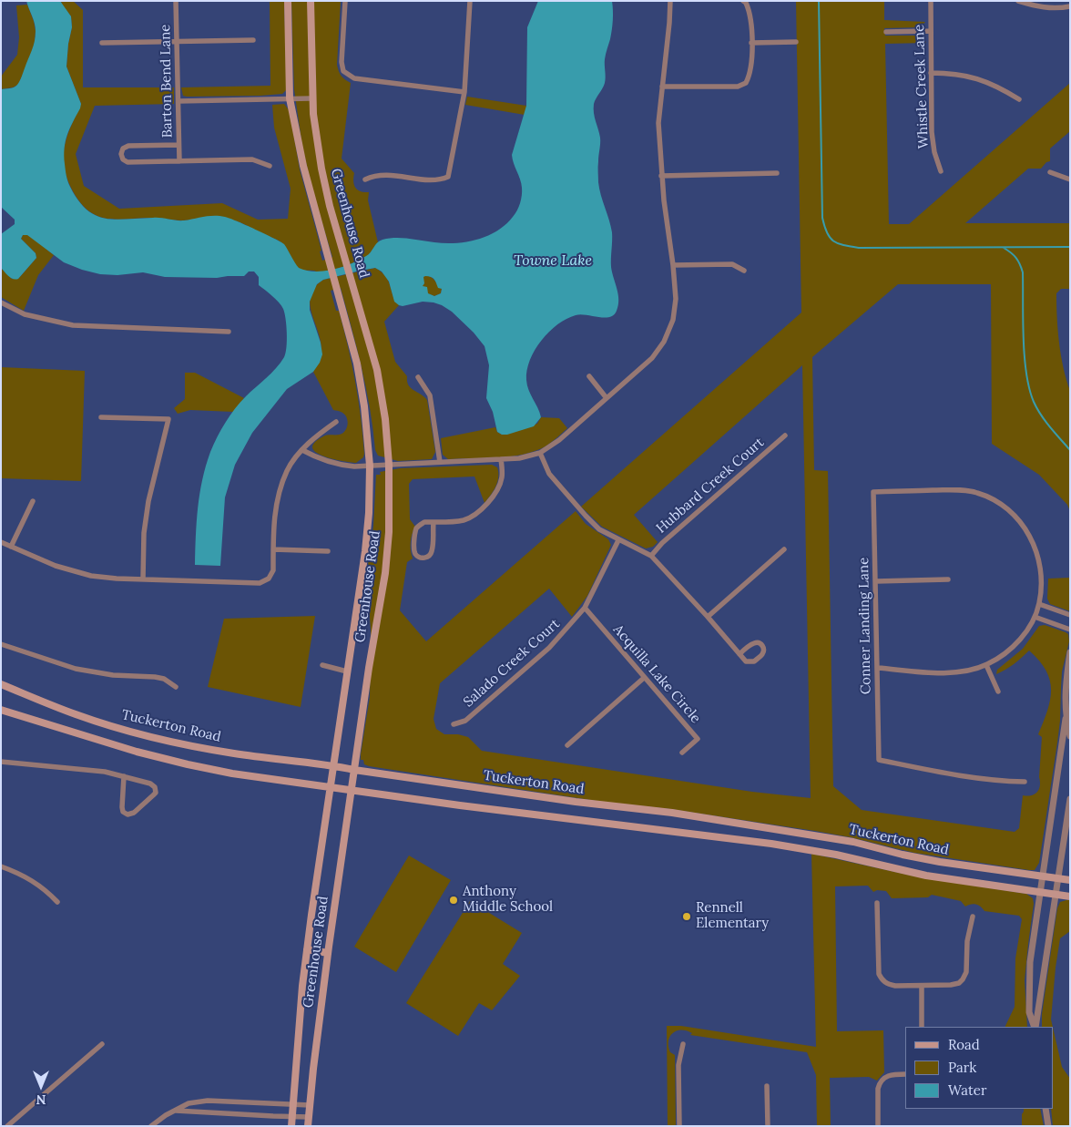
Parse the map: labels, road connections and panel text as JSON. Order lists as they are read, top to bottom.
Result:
{
  "streets": {
    "main road": ["Greenhouse Road", "Tuckerton Road"],
    "street": [
      "Barton Bend Lane",
      "Whistle Creek Lane",
      "Hubbard Creek Court",
      "Conner Landing Lane",
      "Salado Creek Court",
      "Acquilla Lake Circle"
    ]
  },
  "crossings": [
    ["Greenhouse Road", "Tuckerton Road"],
    ["Salado Creek Court", "Acquilla Lake Circle"]
  ],
  "water": ["Towne Lake"],
  "places": ["Anthony Middle School", "Rennell Elementary"],
  "legend": ["Road", "Park", "Water"],
  "north": "bottom"
}
